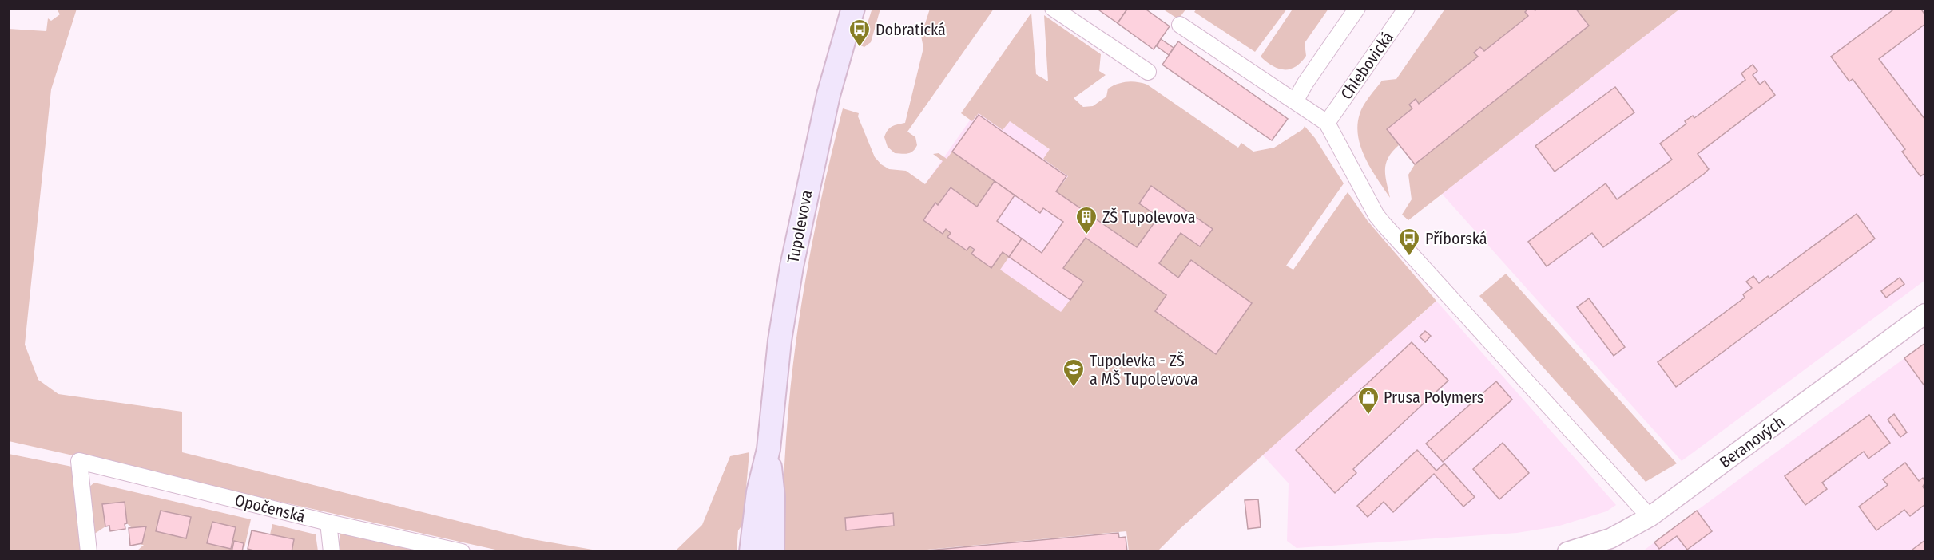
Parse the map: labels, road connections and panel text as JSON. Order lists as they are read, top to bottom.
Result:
{
  "streets": {
    "main road": ["Tupolevova"],
    "street": ["Chlebovická", "Beranových", "Opočenská"]
  },
  "places": {
    "bus stop": ["Dobratická", "Příborská"],
    "building": ["ZŠ Tupolevova"],
    "school or university": ["Tupolevka - ZŠ a MŠ Tupolevova"],
    "shop": ["Prusa Polymers"]
  }
}
